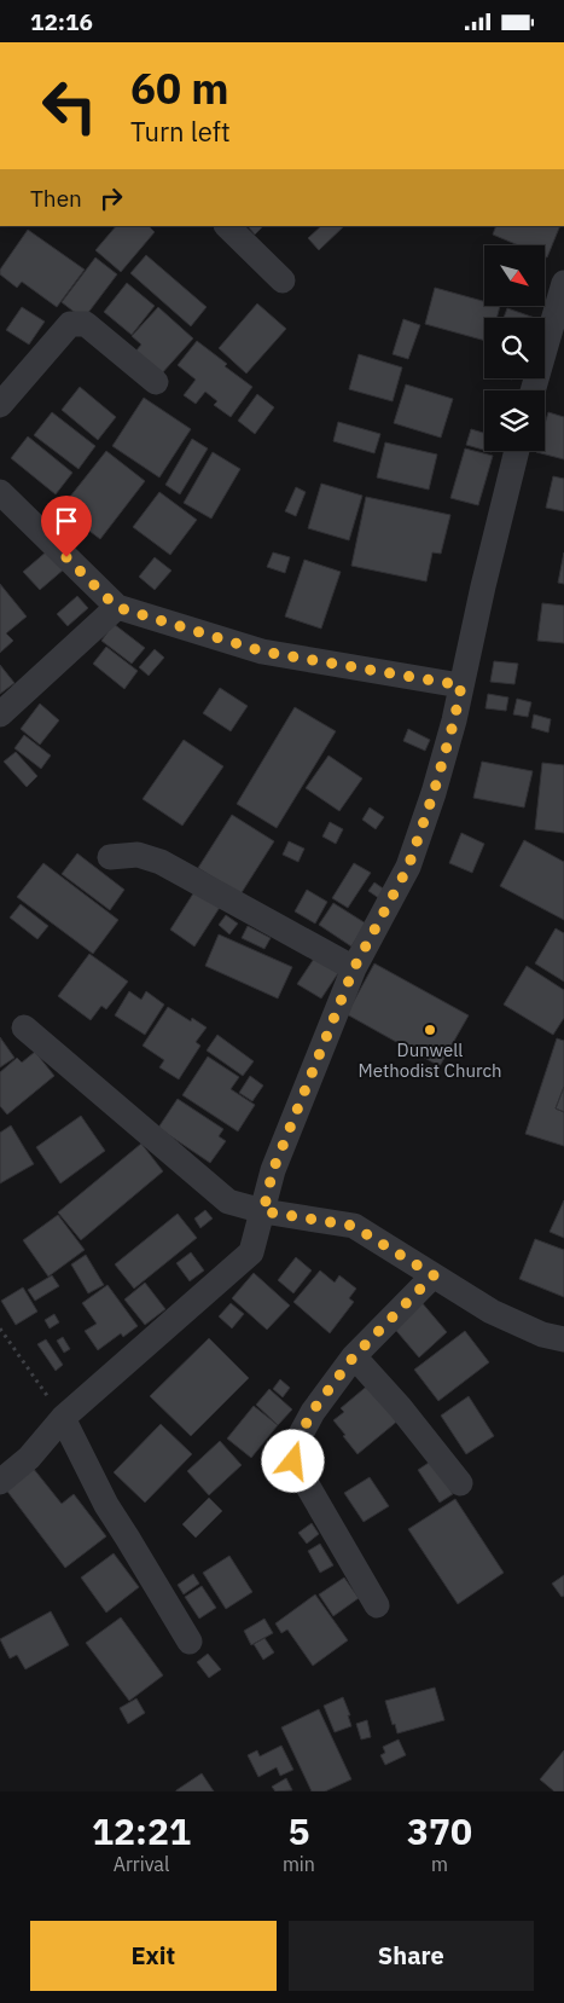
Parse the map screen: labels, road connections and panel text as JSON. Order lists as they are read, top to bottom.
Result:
{
  "places": ["Dunwell Methodist Church"],
  "north": "bottom right",
  "page": {
    "status": "12:16",
    "turn": ["60 m", "Turn left"],
    "then": "Then",
    "eta": [
      "12:21",
      "Arrival",
      "5",
      "min",
      "370",
      "m"
    ],
    "buttons": ["Exit", "Share"]
  }
}
